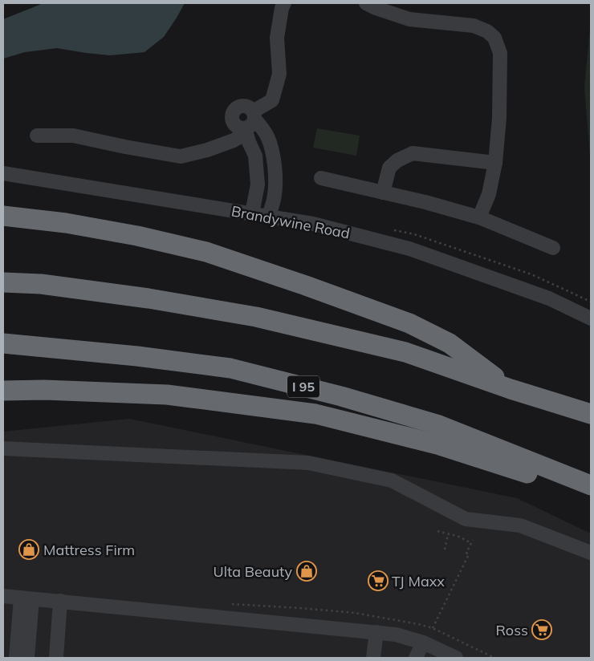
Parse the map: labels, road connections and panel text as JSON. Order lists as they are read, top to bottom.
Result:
{
  "streets": {
    "highway": ["I 95"],
    "street": ["Brandywine Road"]
  },
  "places": {
    "shop": ["Mattress Firm", "Ulta Beauty"],
    "supermarket": ["TJ Maxx", "Ross"]
  }
}
